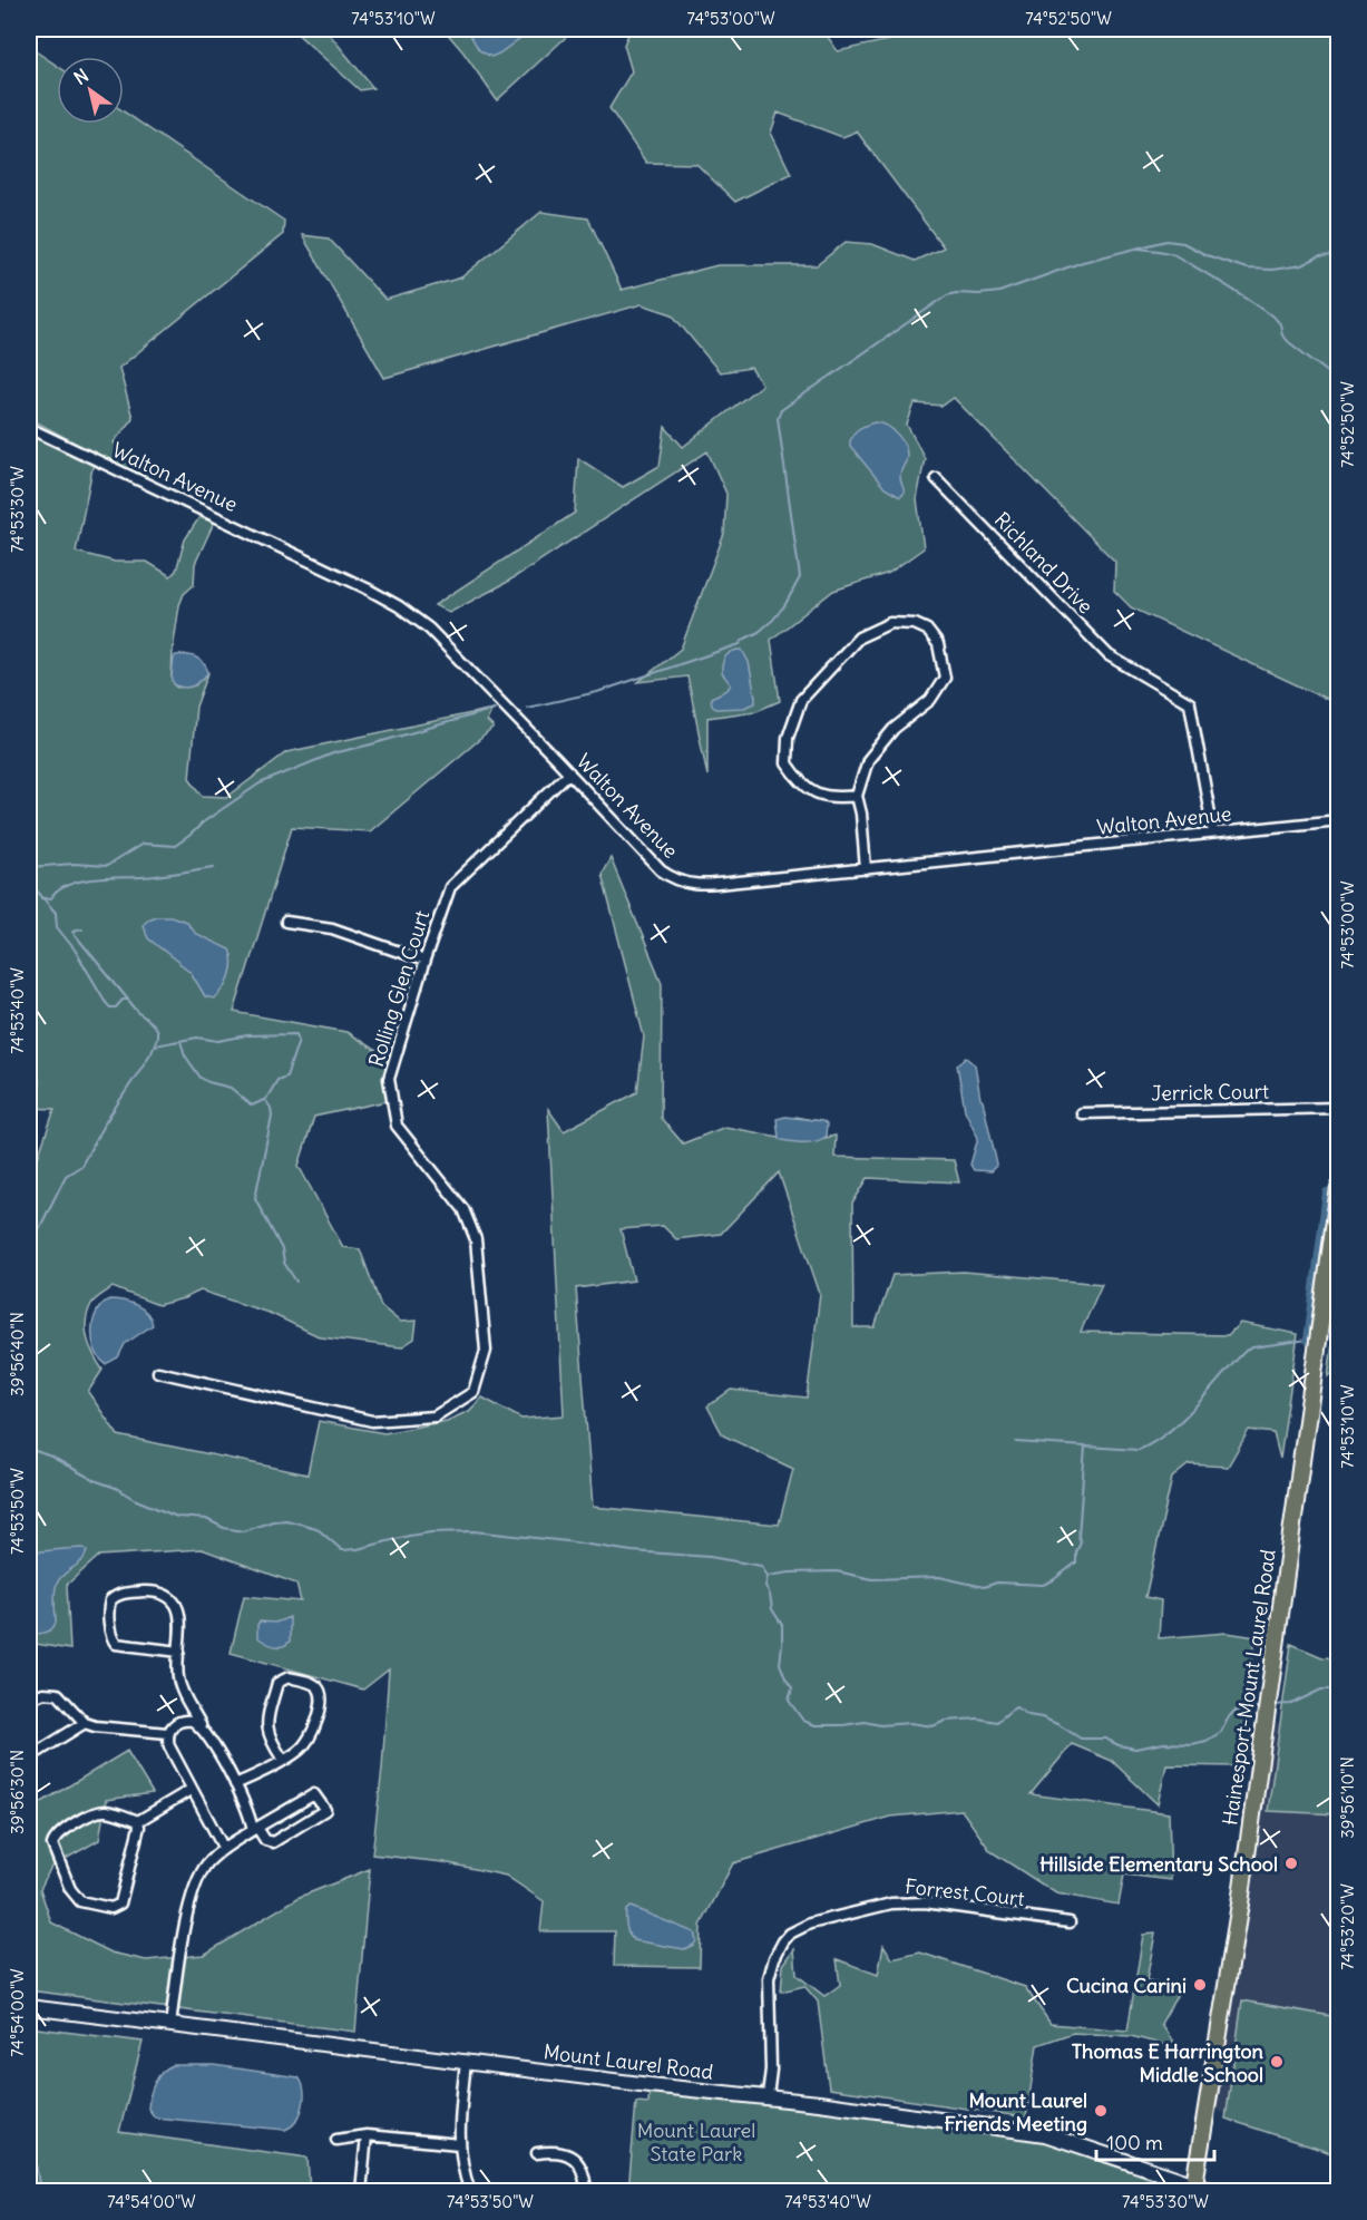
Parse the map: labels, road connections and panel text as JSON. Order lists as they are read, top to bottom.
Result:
{
  "streets": {
    "main road": ["Hainesport-Mount Laurel Road", "Mount Laurel Road"],
    "street": [
      "Walton Avenue",
      "Richland Drive",
      "Rolling Glen Court",
      "Jerrick Court",
      "Forrest Court"
    ]
  },
  "crossings": [
    ["Walton Avenue", "Richland Drive"],
    ["Walton Avenue", "Rolling Glen Court"],
    ["Hainesport-Mount Laurel Road", "Mount Laurel Road"],
    ["Forrest Court", "Mount Laurel Road"]
  ],
  "parks": ["Mount Laurel State Park"],
  "places": [
    "Hillside Elementary School",
    "Cucina Carini",
    "Thomas E Harrington Middle School",
    "Mount Laurel Friends Meeting"
  ],
  "scale_bar": "100 m",
  "north": "top left",
  "coordinates": [
    "74°53'10\"W",
    "74°53'00\"W",
    "74°52'50\"W",
    "74°53'30\"W",
    "74°53'40\"W",
    "39°56'40\"N",
    "74°53'50\"W",
    "39°56'30\"N",
    "39°56'10\"N",
    "74°53'20\"W",
    "74°54'00\"W"
  ]
}
